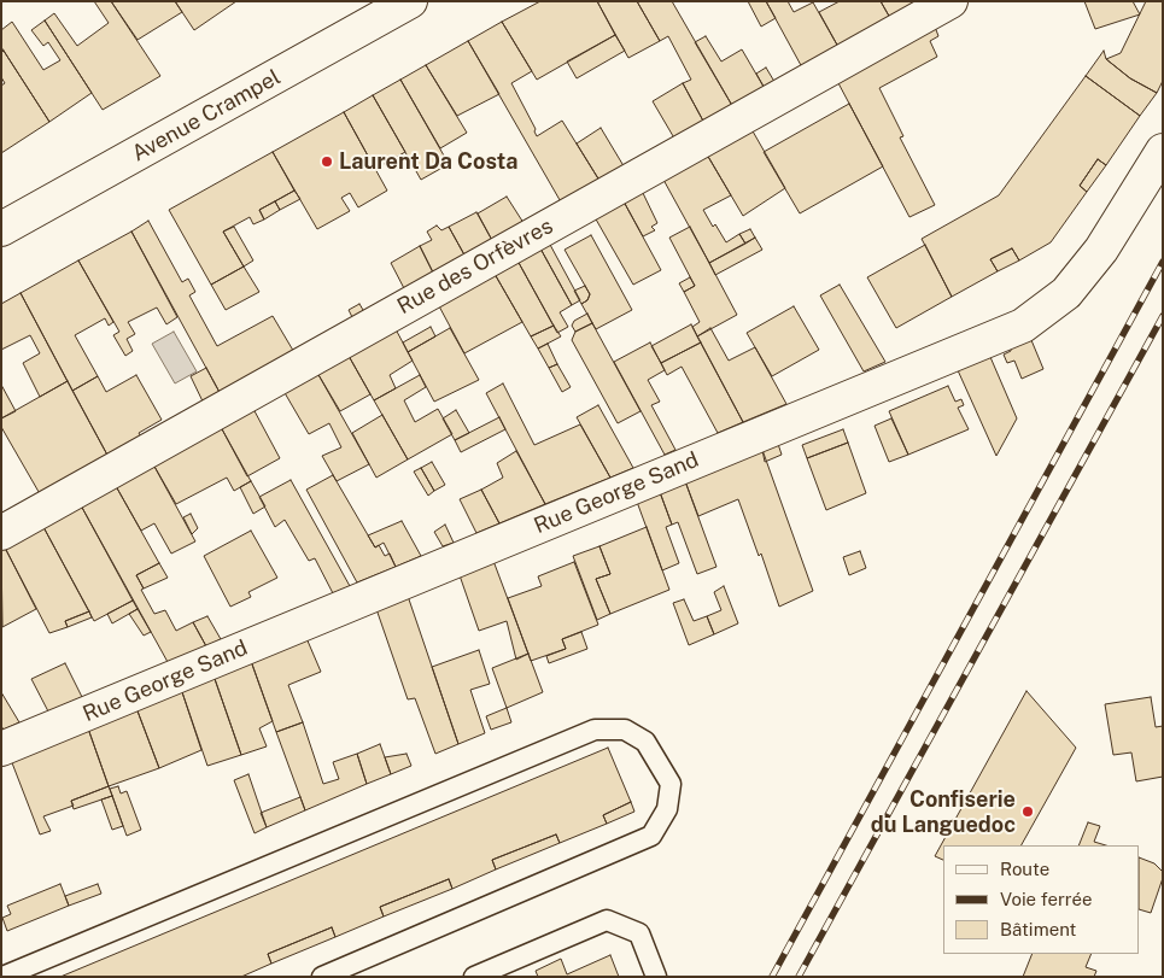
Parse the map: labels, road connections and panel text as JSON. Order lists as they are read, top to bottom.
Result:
{
  "streets": {
    "street": ["Avenue Crampel", "Rue des Orfèvres", "Rue George Sand"]
  },
  "places": ["Laurent Da Costa", "Confiserie du Languedoc"],
  "legend": ["Route", "Voie ferrée", "Bâtiment"]
}
